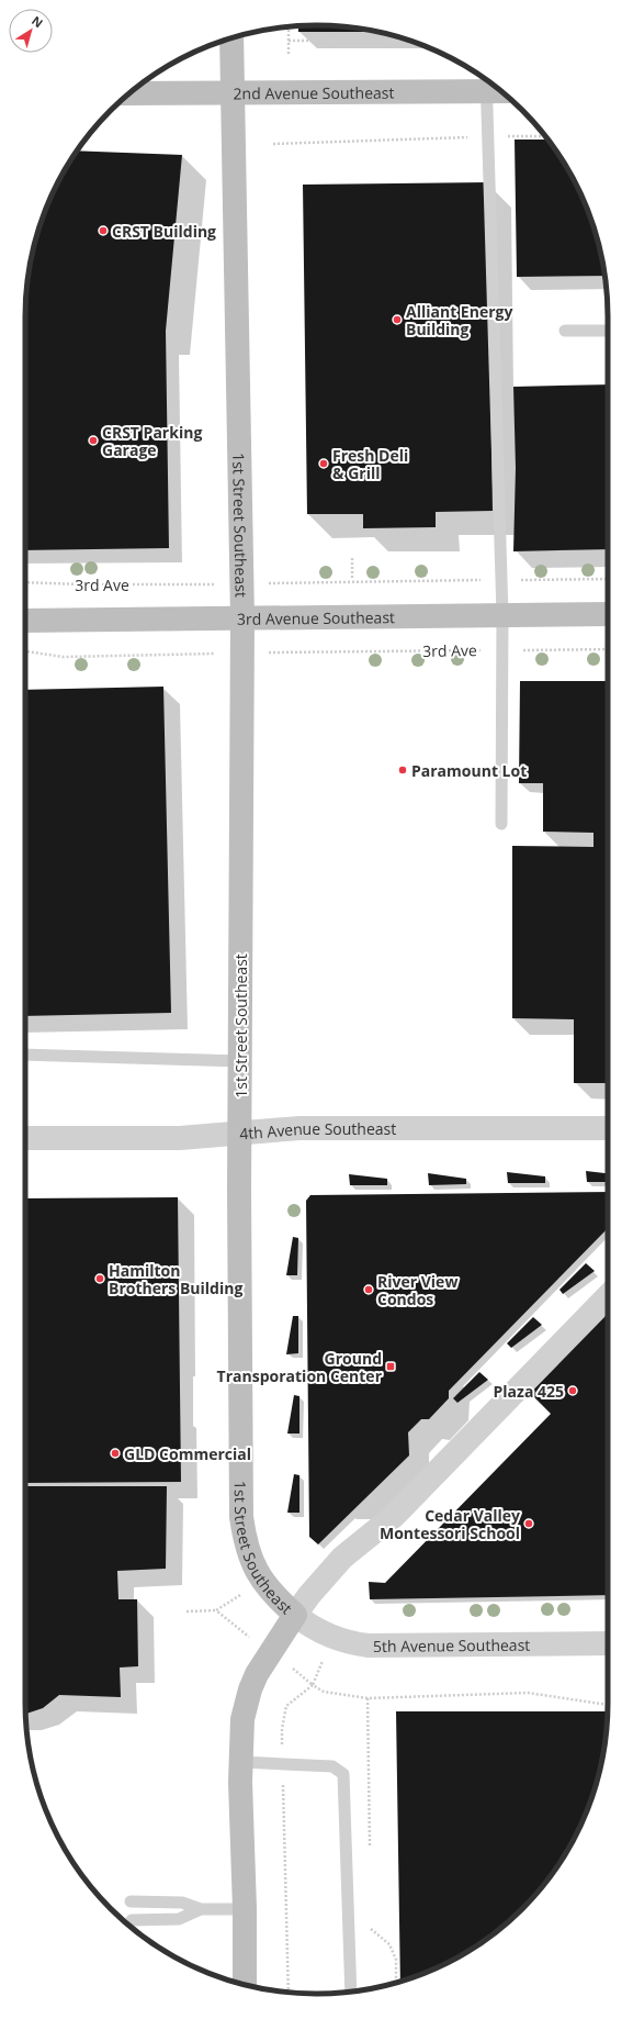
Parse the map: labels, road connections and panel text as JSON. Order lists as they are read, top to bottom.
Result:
{
  "streets": {
    "street": [
      "2nd Avenue Southeast",
      "1st Street Southeast",
      "3rd Avenue Southeast",
      "4th Avenue Southeast",
      "5th Avenue Southeast"
    ],
    "path": ["3rd Ave"]
  },
  "crossings": [
    ["2nd Avenue Southeast", "1st Street Southeast"],
    ["1st Street Southeast", "3rd Avenue Southeast"],
    ["1st Street Southeast", "4th Avenue Southeast"],
    ["1st Street Southeast", "5th Avenue Southeast"]
  ],
  "places": {
    "other": [
      "CRST Building",
      "Alliant Energy Building",
      "CRST Parking Garage",
      "Fresh Deli & Grill",
      "Paramount Lot",
      "Hamilton Brothers Building",
      "River View Condos",
      "Plaza 425",
      "GLD Commercial",
      "Cedar Valley Montessori School"
    ],
    "transit": ["Ground Transporation Center"]
  },
  "north": "top right"
}
